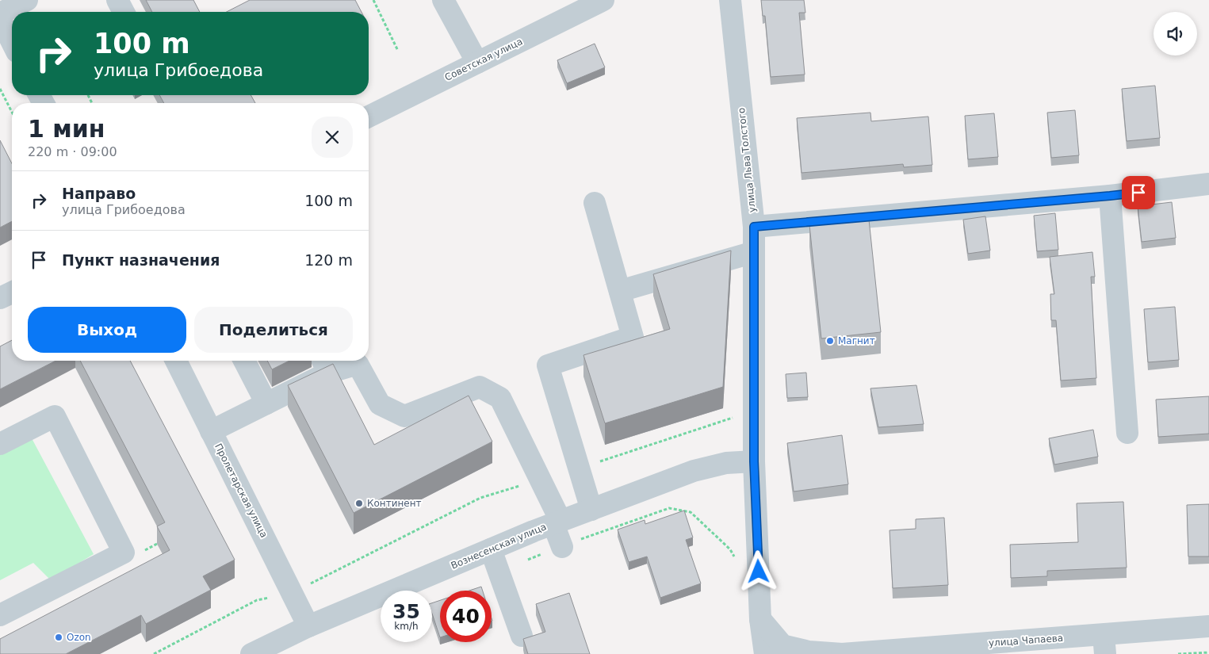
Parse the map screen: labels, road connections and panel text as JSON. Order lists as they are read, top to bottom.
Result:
{
  "streets": {
    "street": [
      "Советская улица",
      "улица Льва Толстого",
      "Пролетарская улица",
      "Вознесенская улица",
      "улица Чапаева"
    ]
  },
  "crossings": [
    ["улица Льва Толстого", "Вознесенская улица"],
    ["улица Льва Толстого", "улица Чапаева"],
    ["Пролетарская улица", "Вознесенская улица"]
  ],
  "places": ["Магнит", "Континент", "Ozon"],
  "page": {
    "turn": ["100 m", "улица Грибоедова"],
    "heading": ["1 мин", "220 m · 09:00"],
    "list": [
      {
        "name": "Направо",
        "note": "улица Грибоедова",
        "value": "100 m"
      },
      {
        "name": "Пункт назначения",
        "value": "120 m"
      }
    ],
    "buttons": ["Выход", "Поделиться"],
    "speed": "35 km/h",
    "limit": "40"
  }
}
